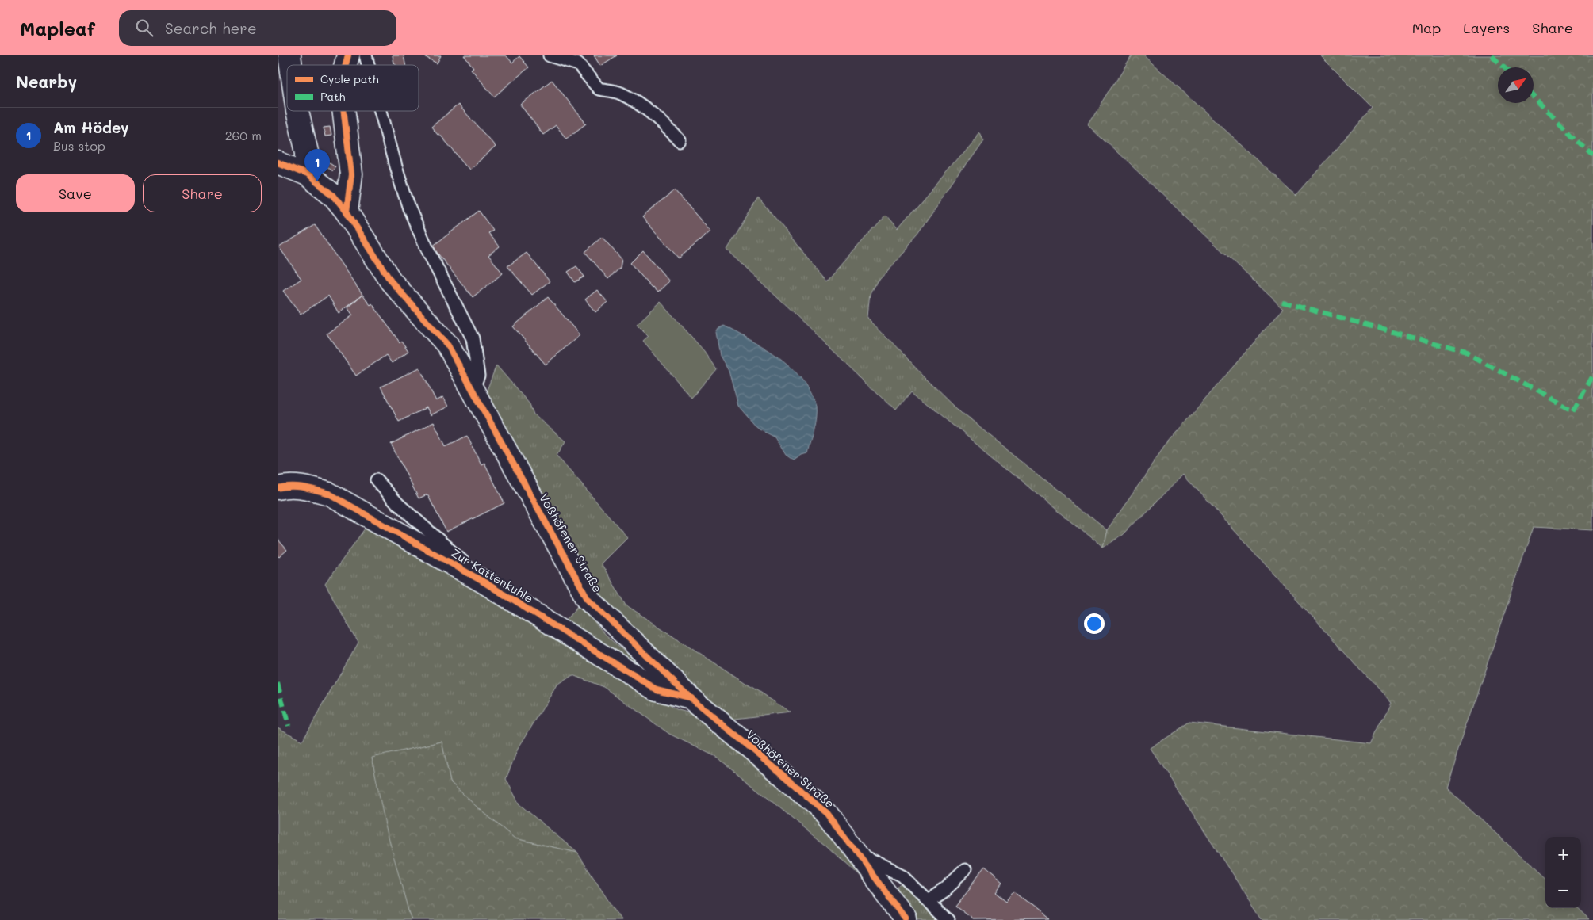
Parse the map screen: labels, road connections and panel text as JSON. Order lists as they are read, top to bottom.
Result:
{
  "streets": {
    "street": ["Voßhöfener Straße", "Zur Kattenkuhle"]
  },
  "crossings": [
    ["Voßhöfener Straße", "Zur Kattenkuhle"]
  ],
  "legend": ["Cycle path", "Path"],
  "north": "top right",
  "page": {
    "header": "Mapleaf",
    "search": "Search here",
    "nav": ["Map", "Layers", "Share"],
    "heading": "Nearby",
    "list": [
      {
        "mark": "1",
        "name": "Am Hödey",
        "note": "Bus stop",
        "value": "260 m"
      }
    ],
    "pins": "1",
    "buttons": ["Save", "Share"],
    "map_buttons": ["+", "−"]
  }
}
